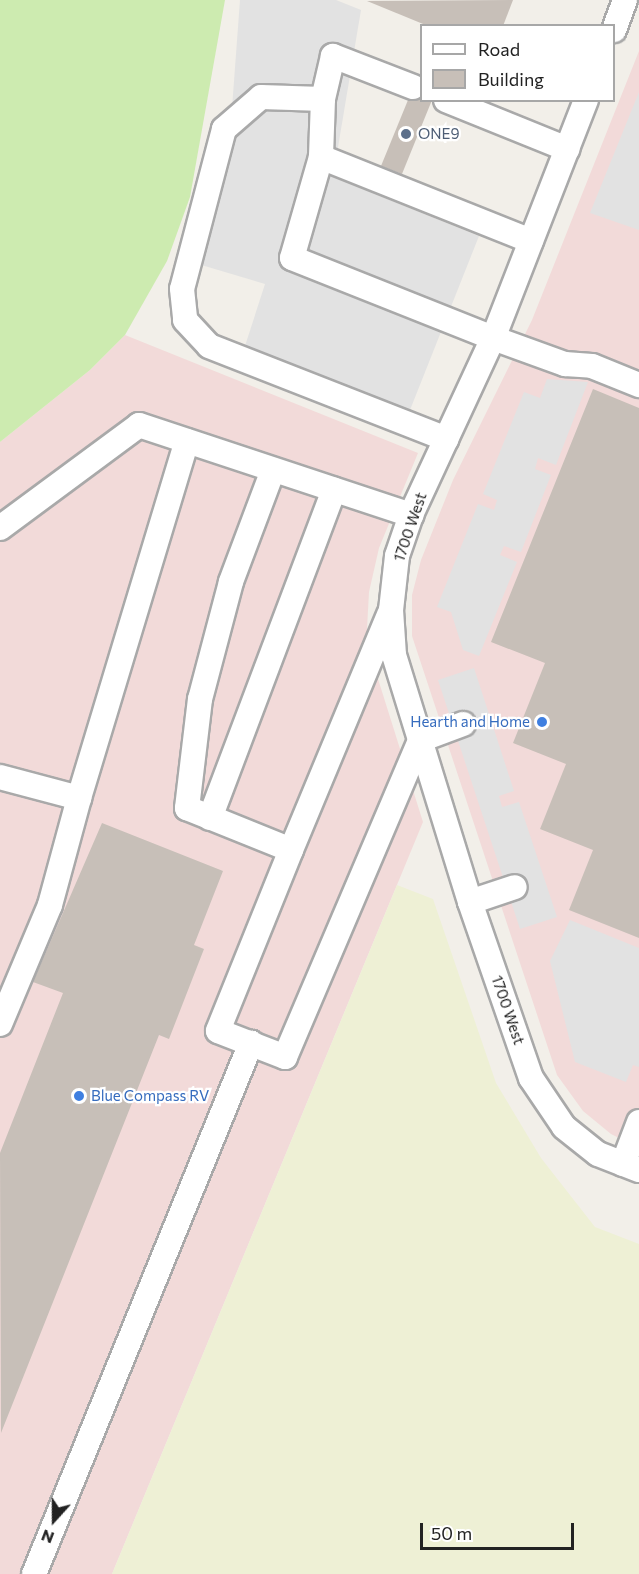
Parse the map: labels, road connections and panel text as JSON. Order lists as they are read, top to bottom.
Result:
{
  "streets": {
    "street": ["1700 West"]
  },
  "places": ["ONE9", "Hearth and Home", "Blue Compass RV"],
  "legend": ["Road", "Building"],
  "scale_bar": "50 m",
  "north": "bottom"
}
